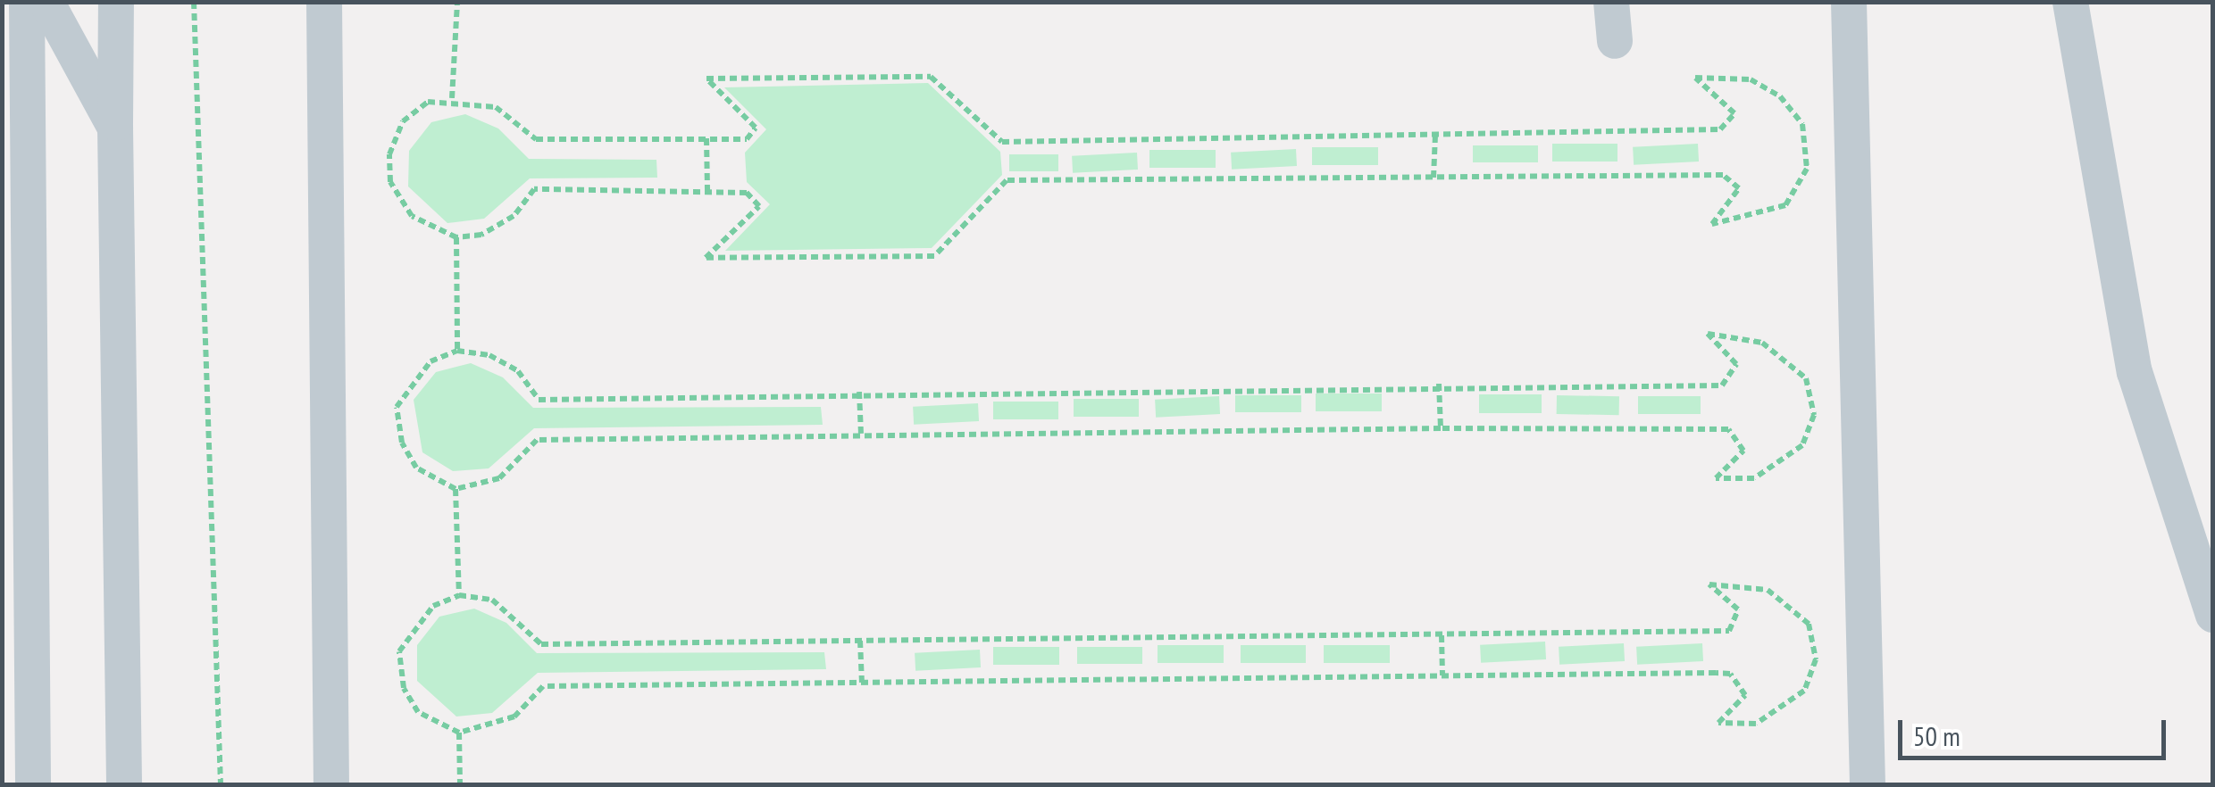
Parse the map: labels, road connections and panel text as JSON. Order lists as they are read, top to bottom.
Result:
{
  "scale_bar": "50 m"
}
